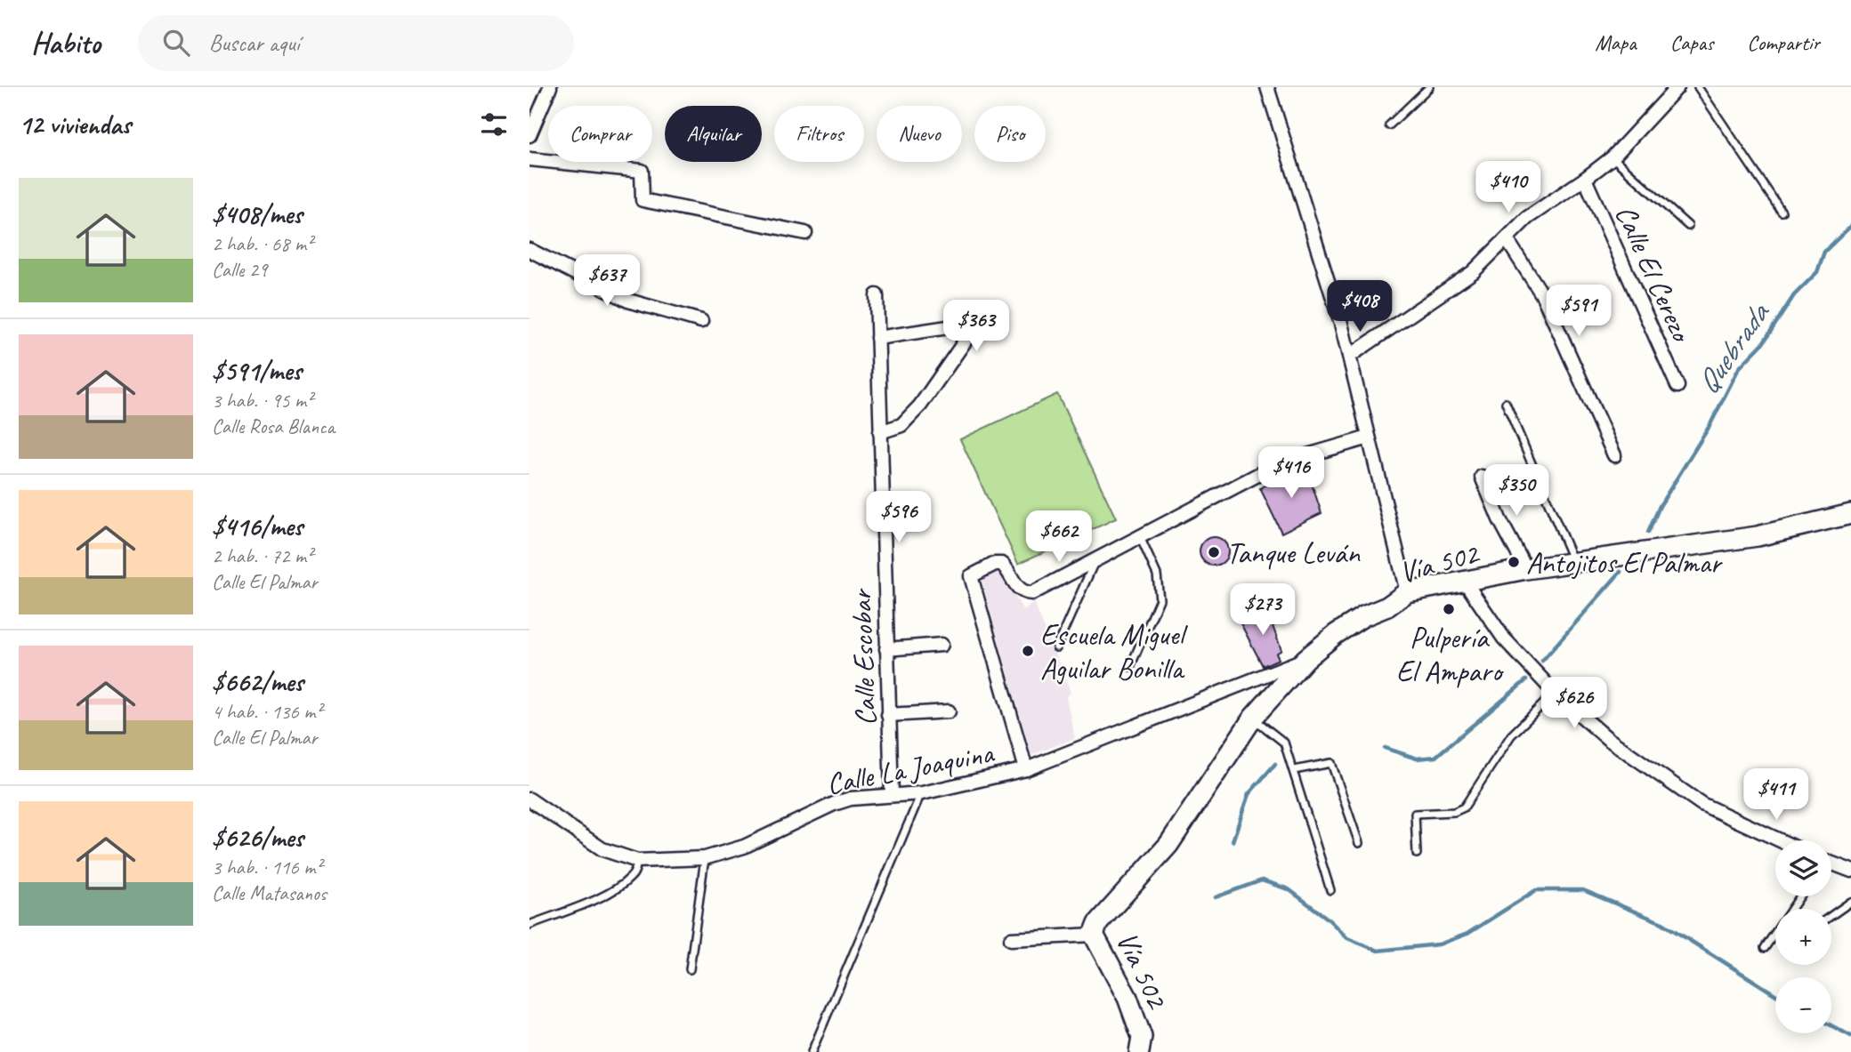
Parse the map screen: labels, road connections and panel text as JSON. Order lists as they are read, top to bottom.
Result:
{
  "streets": {
    "street": [
      "Calle El Cerezo",
      "Vía 502",
      "Calle Escobar",
      "Calle La Joaquina"
    ]
  },
  "crossings": [
    ["Vía 502", "Calle La Joaquina"],
    ["Calle Escobar", "Calle La Joaquina"]
  ],
  "water": ["Quebrada"],
  "places": [
    "Tanque Leván",
    "Antojitos El Palmar",
    "Pulpería El Amparo",
    "Escuela Miguel Aguilar Bonilla"
  ],
  "page": {
    "header": "Habito",
    "search": "Buscar aquí",
    "nav": ["Mapa", "Capas", "Compartir"],
    "heading": "12 viviendas",
    "chip": [
      "Comprar",
      "Alquilar",
      "Filtros",
      "Nuevo",
      "Piso"
    ],
    "price": [
      "$410",
      "$637",
      "$408",
      "$591",
      "$363",
      "$416",
      "$350",
      "$596",
      "$662",
      "$273",
      "$626",
      "$411"
    ],
    "list": [
      {
        "name": "$408/mes",
        "note": "2 hab. · 68 m² · Calle 29"
      },
      {
        "name": "$591/mes",
        "note": "3 hab. · 95 m² · Calle Rosa Blanca"
      },
      {
        "name": "$416/mes",
        "note": "2 hab. · 72 m² · Calle El Palmar"
      },
      {
        "name": "$662/mes",
        "note": "4 hab. · 136 m² · Calle El Palmar"
      },
      {
        "name": "$626/mes",
        "note": "3 hab. · 116 m² · Calle Matasanos"
      }
    ],
    "map_buttons": ["+", "−"]
  }
}
